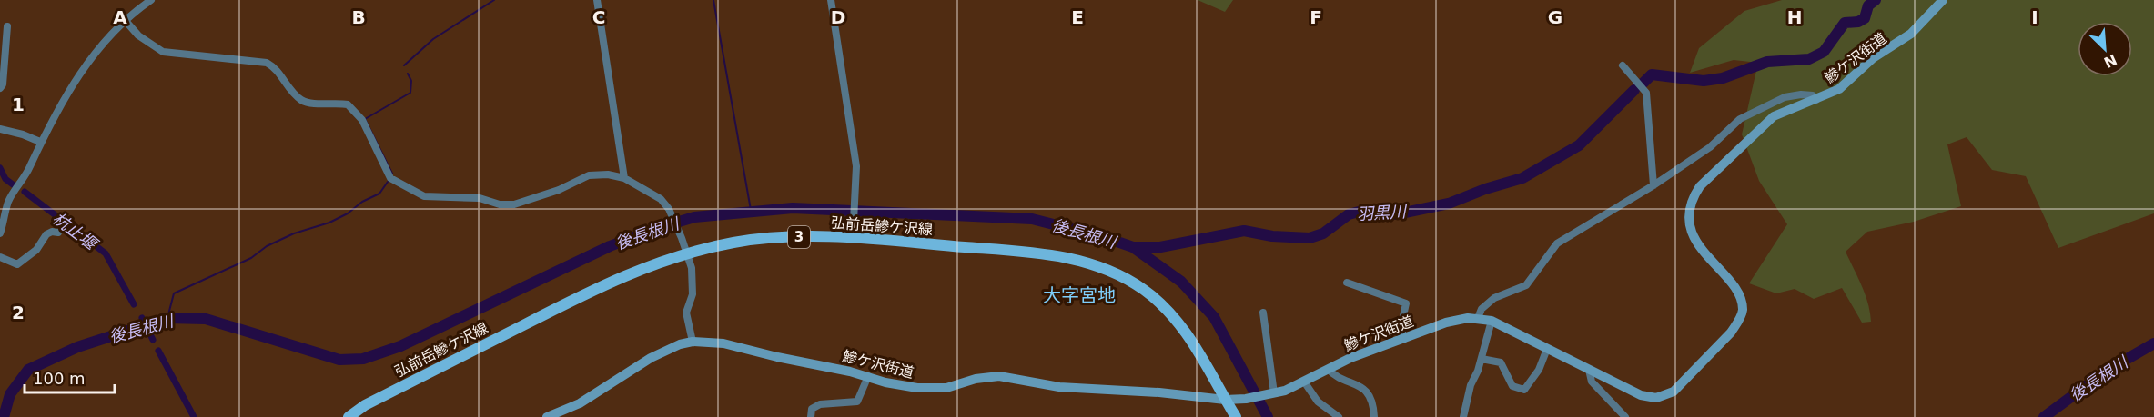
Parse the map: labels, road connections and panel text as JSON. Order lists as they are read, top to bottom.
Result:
{
  "streets": {
    "main road": ["弘前岳鰺ケ沢線", "3"],
    "street": ["鰺ケ沢街道"]
  },
  "crossings": [
    ["鰺ケ沢街道", "弘前岳鰺ケ沢線"],
    ["鰺ケ沢街道", "3"],
    ["弘前岳鰺ケ沢線", "3"]
  ],
  "districts": ["大字宮地"],
  "water": ["羽黒川", "杭止堰", "後長根川"],
  "scale_bar": "100 m",
  "north": "bottom right",
  "grid": {
    "columns": [
      "A",
      "B",
      "C",
      "D",
      "E",
      "F",
      "G",
      "H",
      "I"
    ],
    "rows": ["1", "2"]
  }
}
